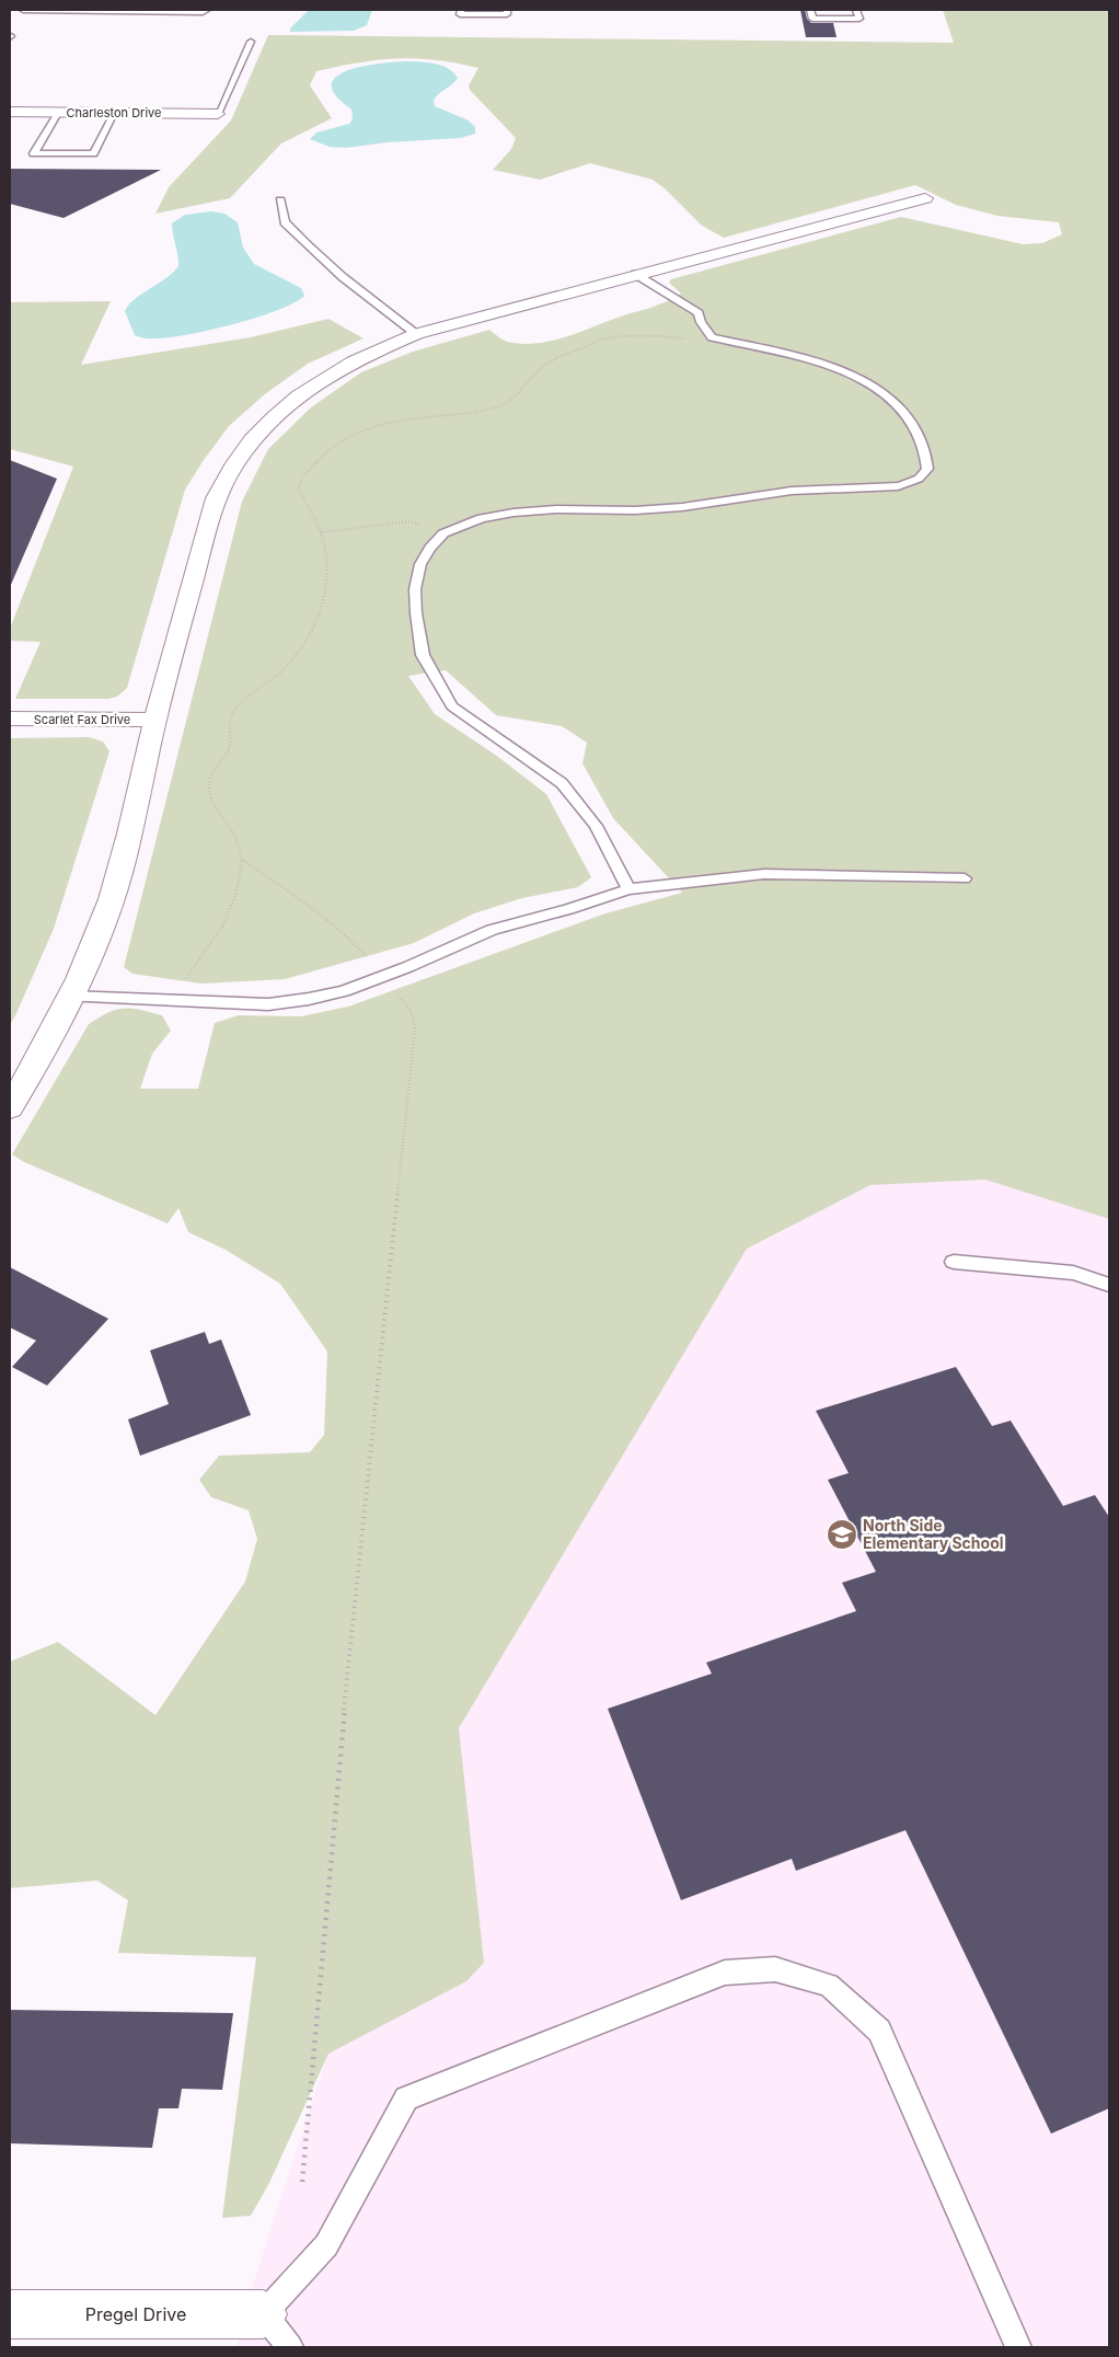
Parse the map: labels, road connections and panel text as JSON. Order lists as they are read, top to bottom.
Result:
{
  "streets": {
    "street": ["Charleston Drive", "Scarlet Fax Drive", "Pregel Drive"]
  },
  "places": {
    "school or university": ["North Side Elementary School"]
  }
}
